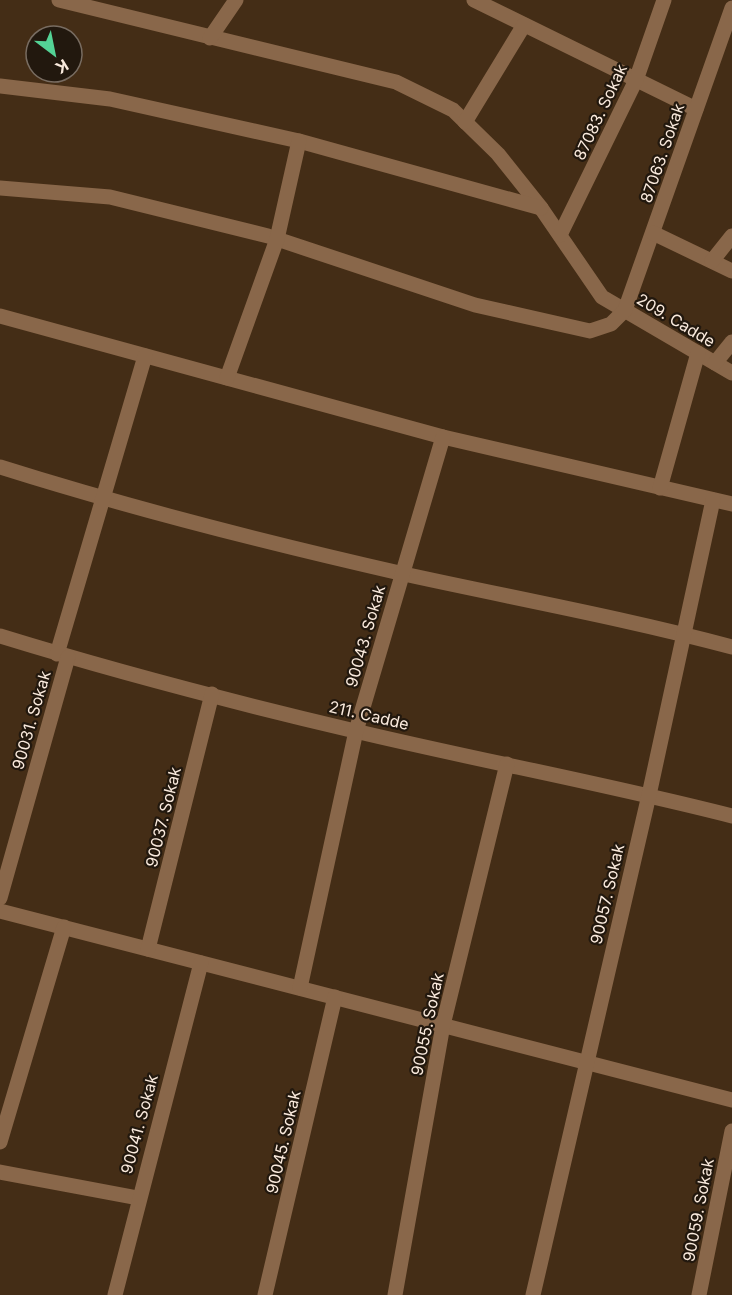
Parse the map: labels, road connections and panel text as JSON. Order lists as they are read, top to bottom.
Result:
{
  "streets": {
    "street": [
      "87083. Sokak",
      "87063. Sokak",
      "209. Cadde",
      "90043. Sokak",
      "211. Cadde",
      "90031. Sokak",
      "90037. Sokak",
      "90057. Sokak",
      "90055. Sokak",
      "90041. Sokak",
      "90045. Sokak",
      "90059. Sokak"
    ]
  },
  "crossings": [
    ["87083. Sokak", "209. Cadde"],
    ["87063. Sokak", "209. Cadde"],
    ["90043. Sokak", "211. Cadde"],
    ["211. Cadde", "90031. Sokak"],
    ["211. Cadde", "90037. Sokak"],
    ["211. Cadde", "90057. Sokak"],
    ["211. Cadde", "90055. Sokak"]
  ],
  "north": "bottom right"
}
